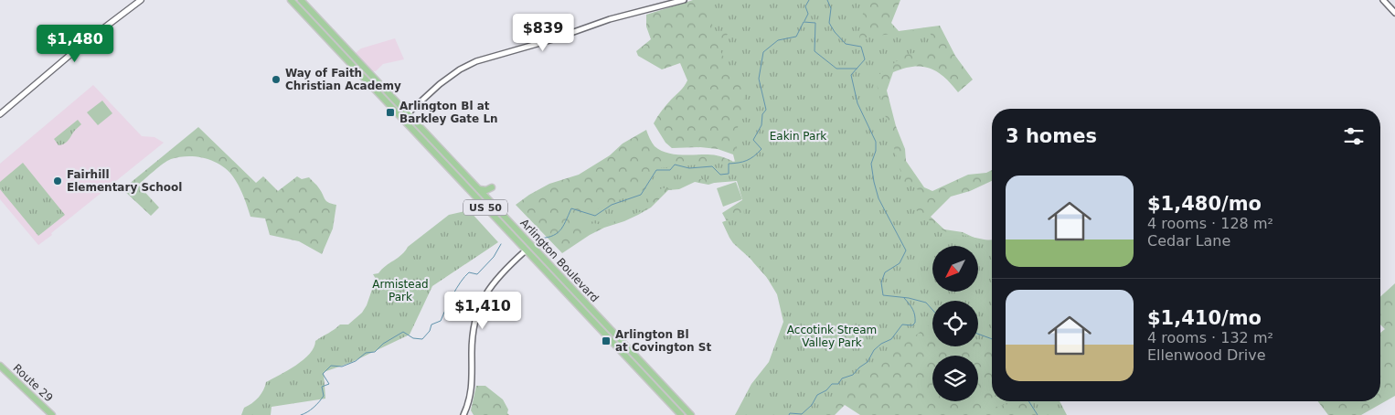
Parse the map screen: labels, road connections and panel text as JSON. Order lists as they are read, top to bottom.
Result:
{
  "streets": {
    "main road": ["US 50", "Arlington Boulevard", "Route 29"]
  },
  "parks": ["Eakin Park", "Armistead Park", "Accotink Stream Valley Park"],
  "places": {
    "other": ["Way of Faith Christian Academy", "Fairhill Elementary School"],
    "transit": ["Arlington Bl at Barkley Gate Ln", "Arlington Bl at Covington St"]
  },
  "north": "bottom left",
  "page": {
    "price": ["$839", "$1,480", "$1,410"],
    "heading": "3 homes",
    "list": [
      {
        "name": "$1,480/mo",
        "note": "4 rooms · 128 m² · Cedar Lane"
      },
      {
        "name": "$1,410/mo",
        "note": "4 rooms · 132 m² · Ellenwood Drive"
      }
    ]
  }
}
